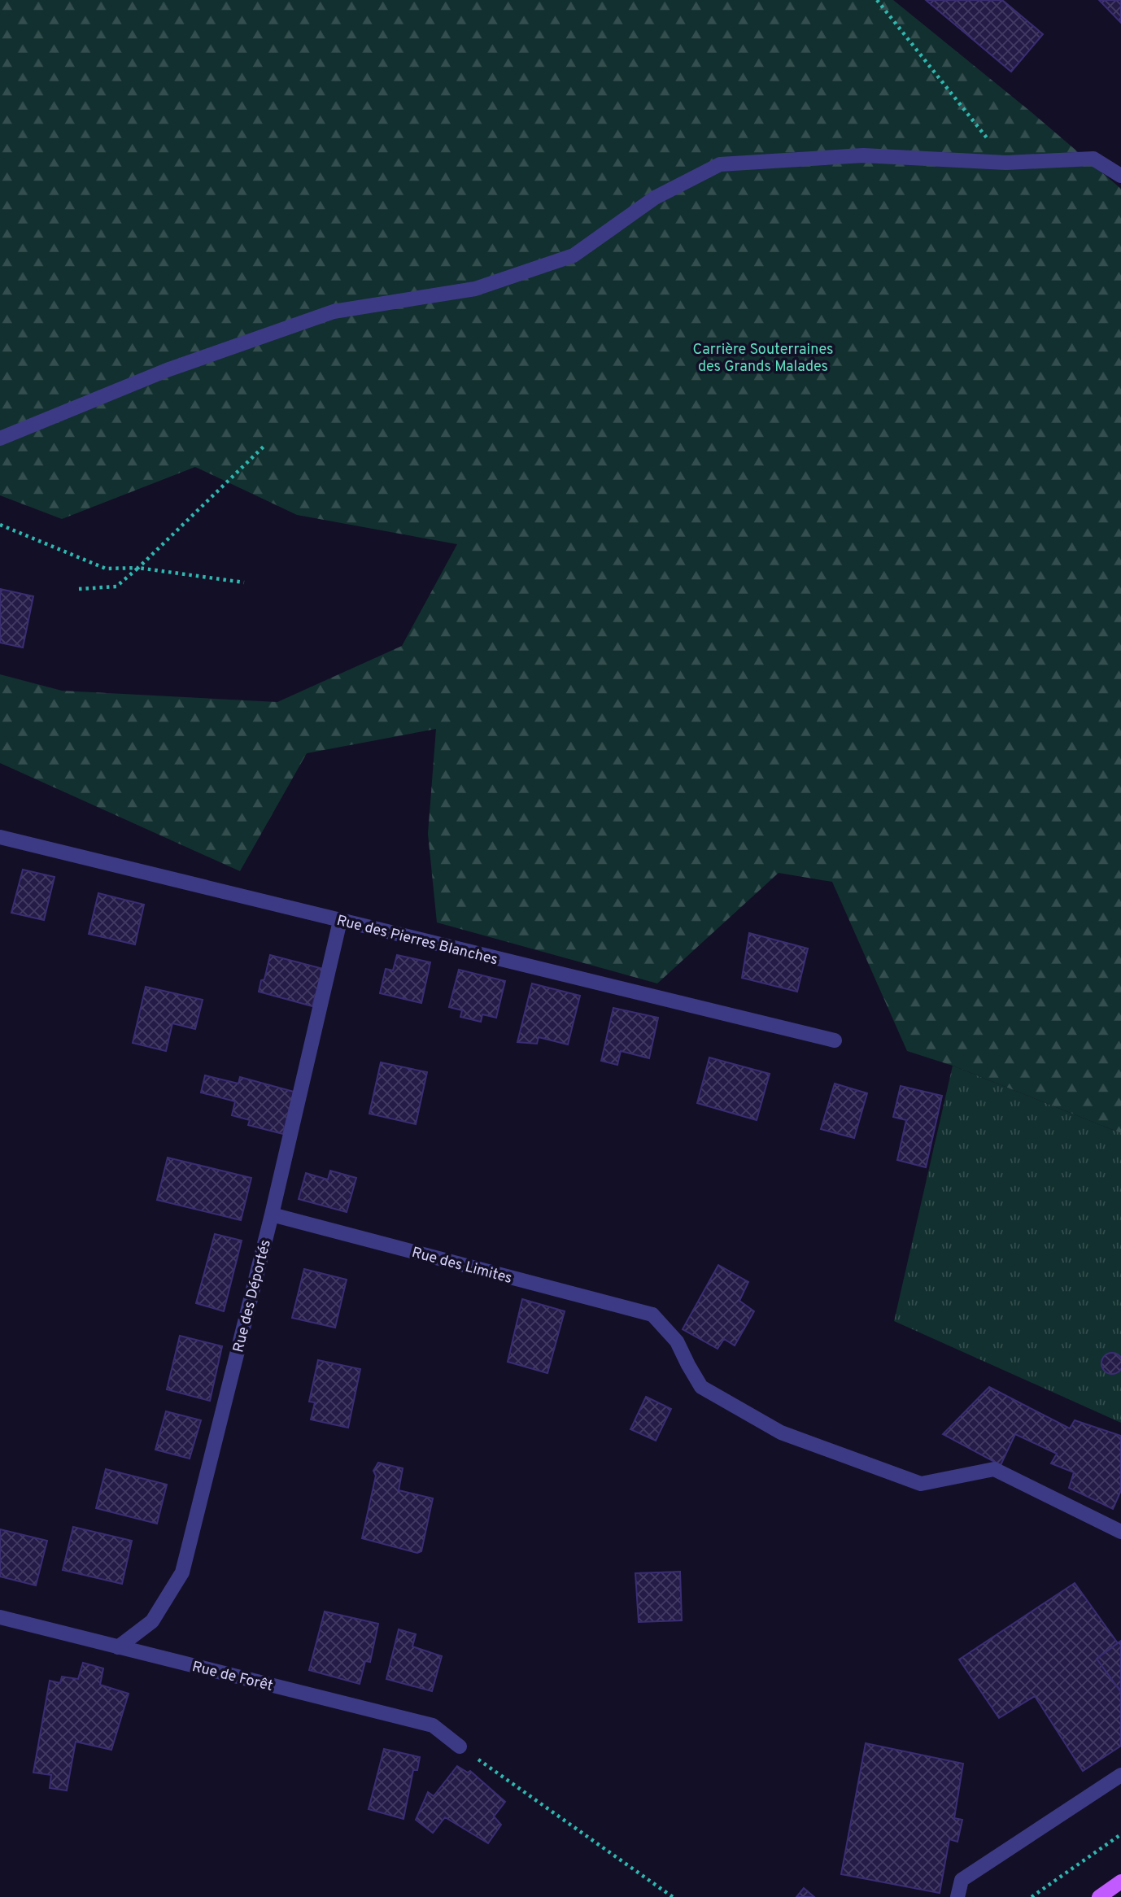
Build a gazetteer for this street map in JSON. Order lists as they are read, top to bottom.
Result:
{
  "streets": {
    "street": [
      "Rue des Pierres Blanches",
      "Rue des Limites",
      "Rue des Déportés",
      "Rue de Forêt"
    ]
  },
  "crossings": [
    ["Rue des Pierres Blanches", "Rue des Déportés"],
    ["Rue des Limites", "Rue des Déportés"],
    ["Rue des Déportés", "Rue de Forêt"]
  ],
  "parks": ["Carrière Souterraines des Grands Malades"]
}
